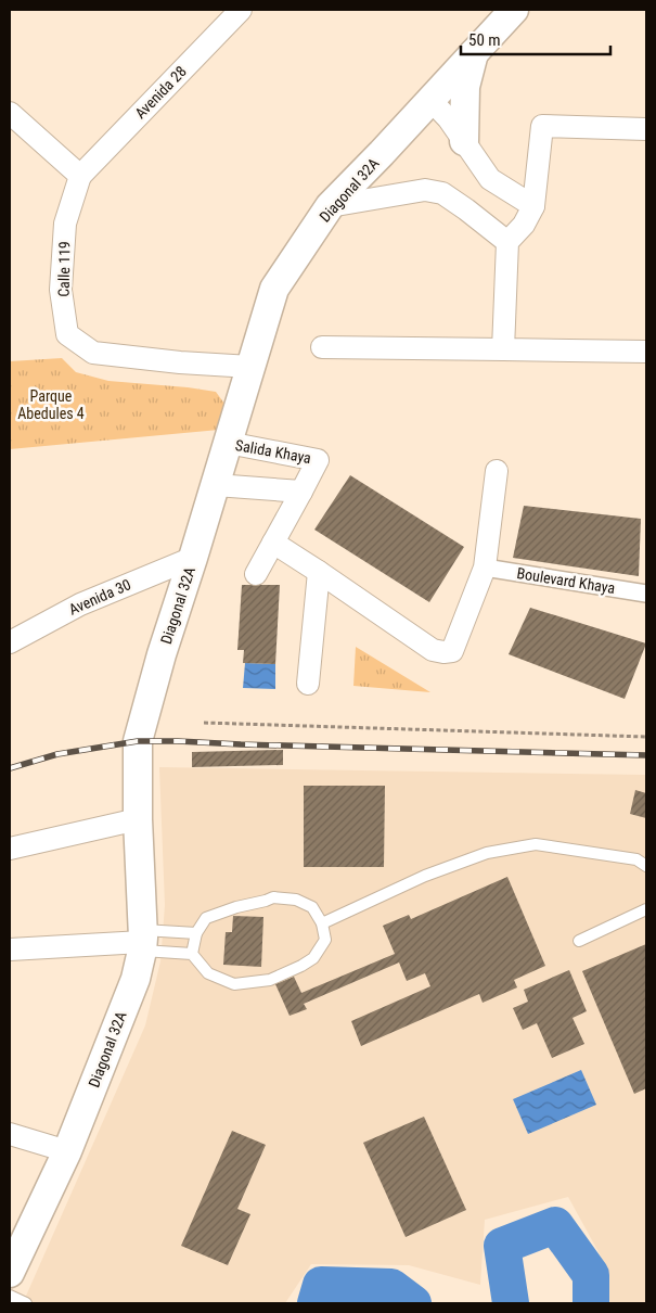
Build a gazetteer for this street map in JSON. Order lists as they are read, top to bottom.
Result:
{
  "streets": {
    "street": [
      "Avenida 28",
      "Diagonal 32A",
      "Calle 119",
      "Salida Khaya",
      "Boulevard Khaya",
      "Avenida 30"
    ]
  },
  "crossings": [
    ["Avenida 28", "Calle 119"],
    ["Diagonal 32A", "Calle 119"],
    ["Diagonal 32A", "Salida Khaya"],
    ["Diagonal 32A", "Avenida 30"]
  ],
  "parks": ["Parque Abedules 4"],
  "scale_bar": "50 m"
}
